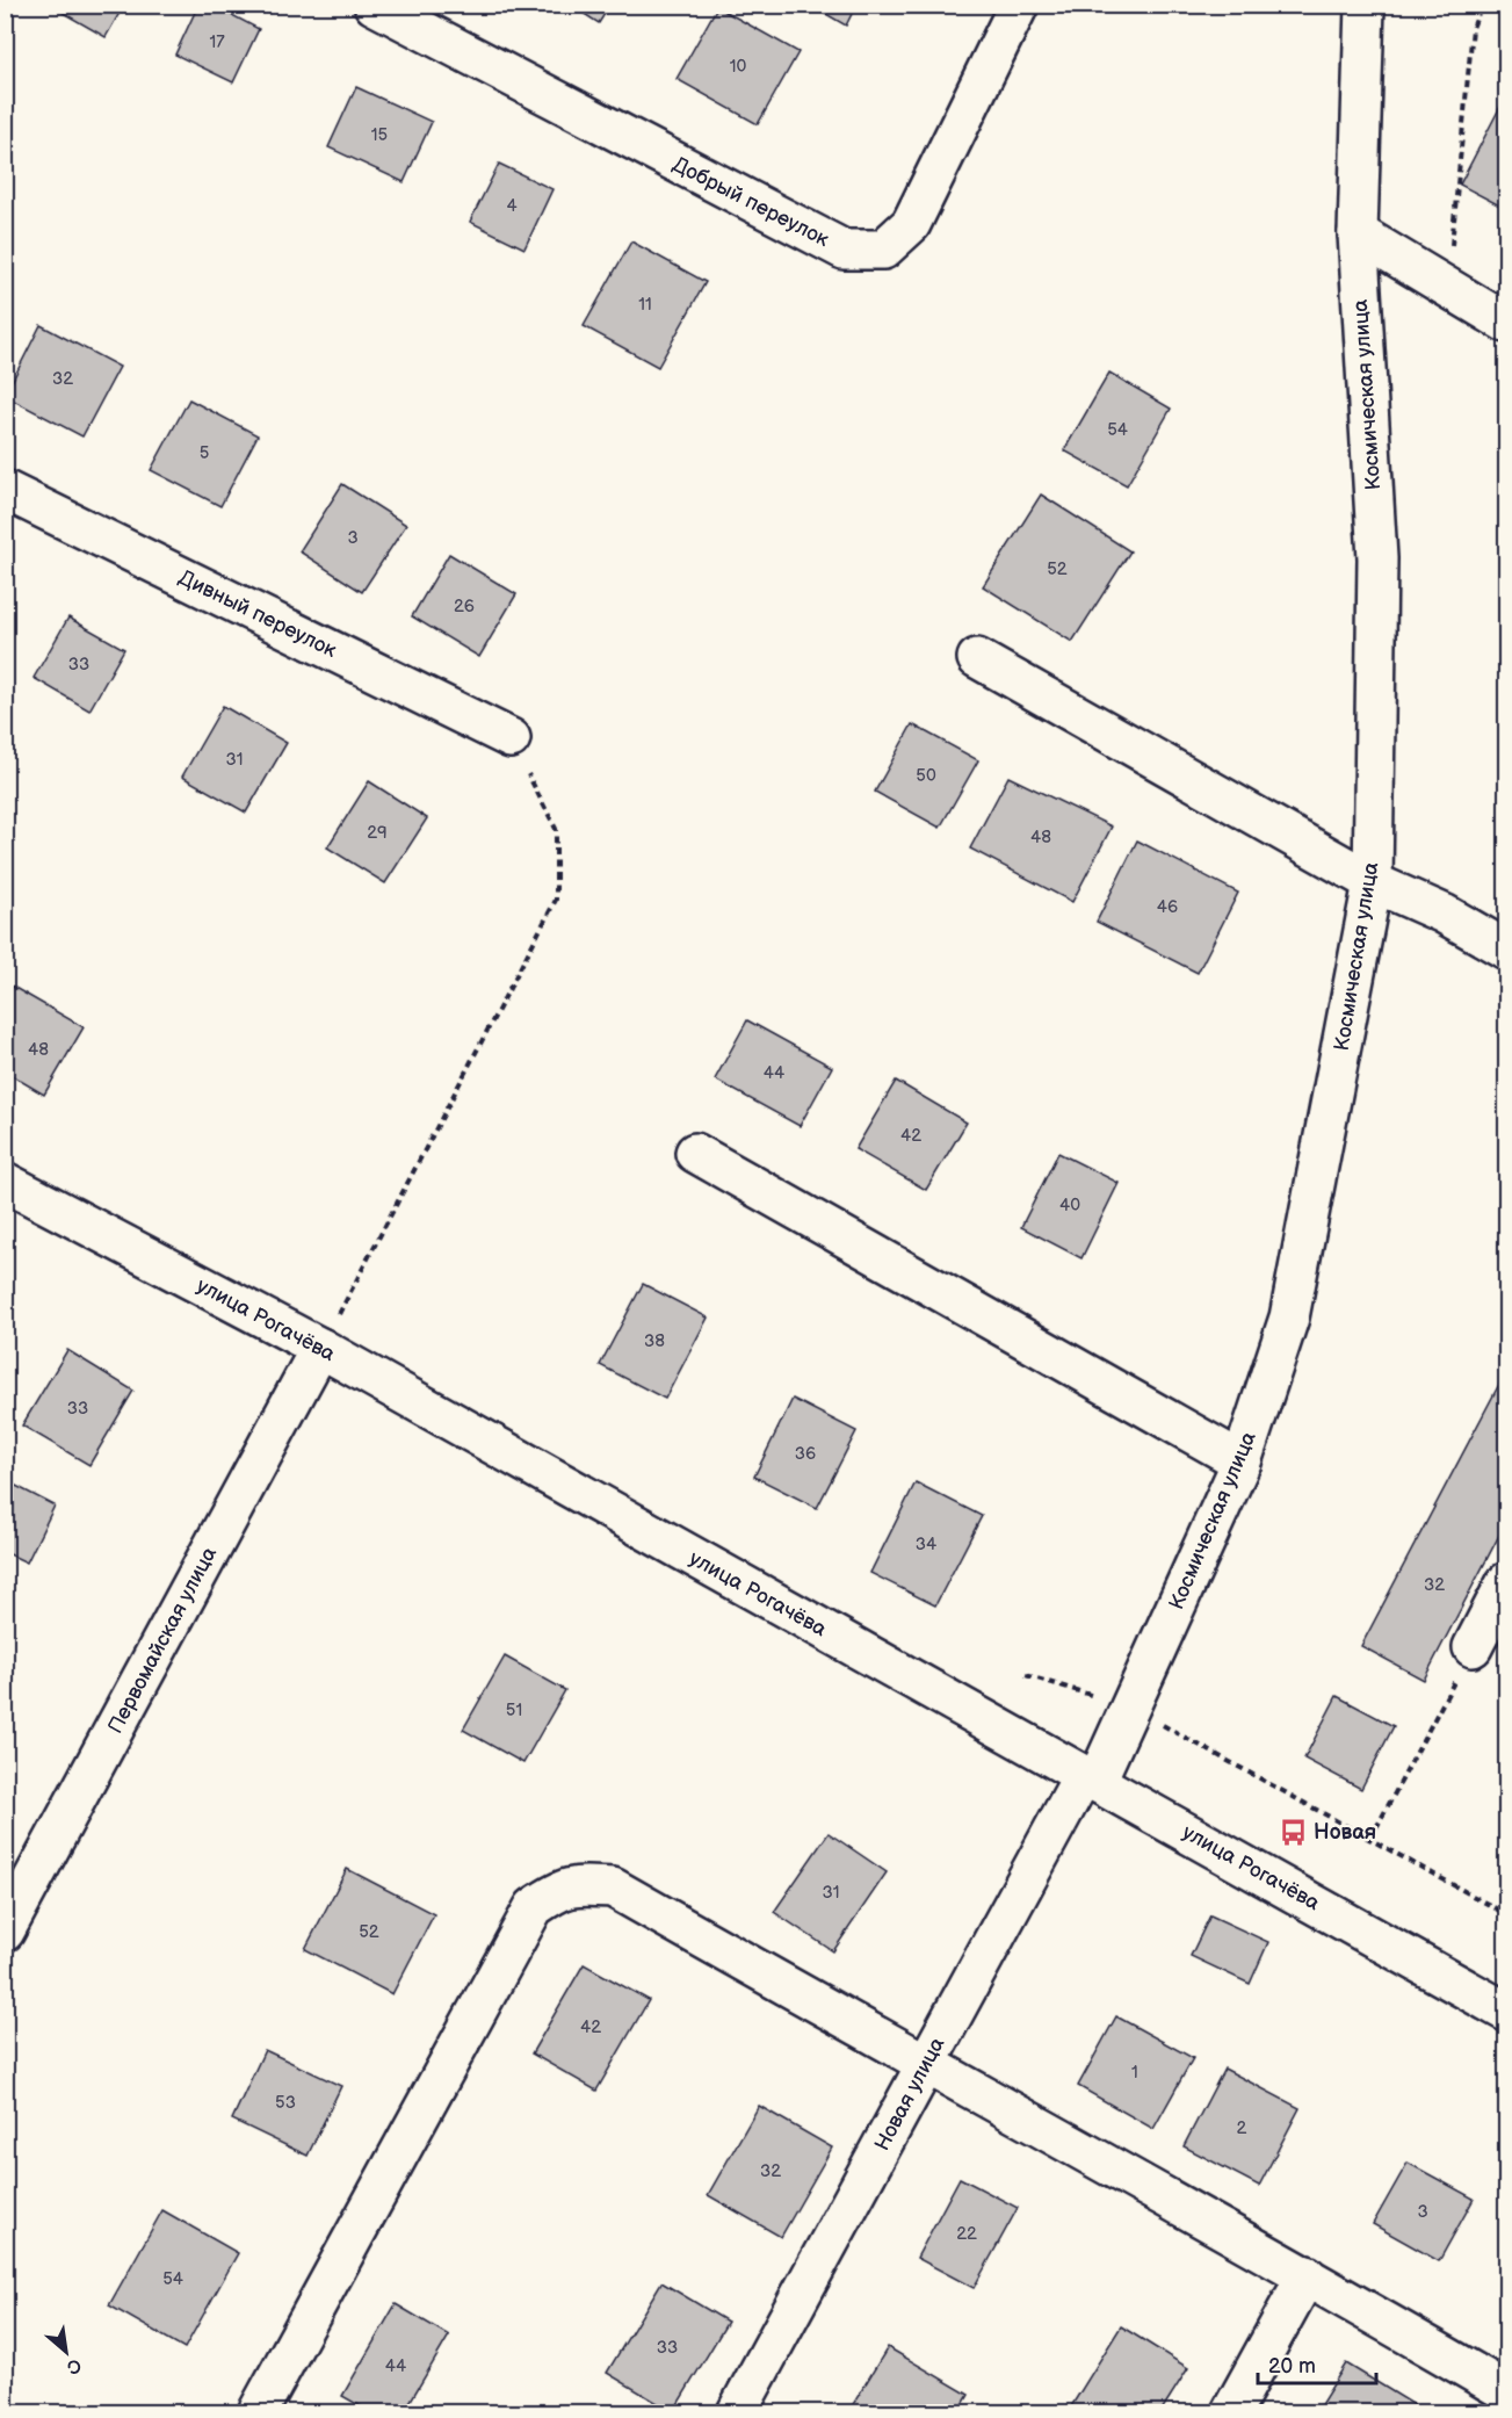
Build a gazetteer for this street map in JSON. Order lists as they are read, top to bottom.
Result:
{
  "streets": {
    "street": [
      "Добрый переулок",
      "Космическая улица",
      "Дивный переулок",
      "улица Рогачёва",
      "Первомайская улица",
      "Новая улица"
    ]
  },
  "crossings": [
    ["Космическая улица", "улица Рогачёва"],
    ["Космическая улица", "Новая улица"],
    ["улица Рогачёва", "Первомайская улица"],
    ["улица Рогачёва", "Новая улица"]
  ],
  "places": {
    "bus stop": ["Новая"]
  },
  "house_numbers": [
    "17",
    "10",
    "15",
    "4",
    "11",
    "32",
    "54",
    "5",
    "3",
    "52",
    "26",
    "33",
    "31",
    "50",
    "29",
    "48",
    "46",
    "48",
    "44",
    "42",
    "40",
    "38",
    "33",
    "36",
    "34",
    "32",
    "51",
    "31",
    "52",
    "42",
    "1",
    "53",
    "2",
    "32",
    "3",
    "22",
    "54",
    "33",
    "44"
  ],
  "scale_bar": "20 m",
  "north": "bottom right"
}
